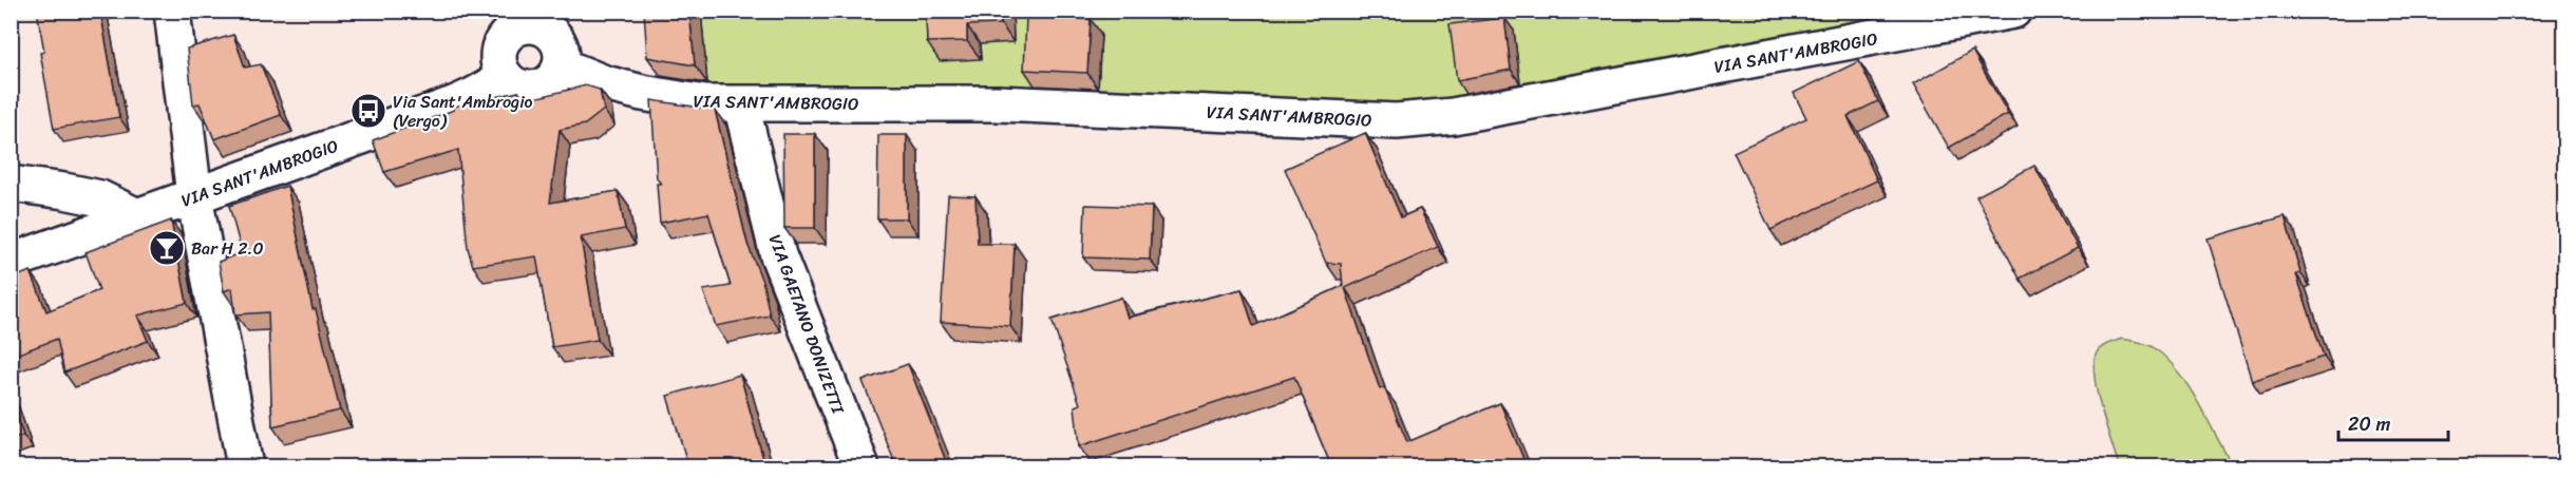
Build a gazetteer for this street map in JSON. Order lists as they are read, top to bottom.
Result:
{
  "streets": {
    "street": ["VIA SANT'AMBROGIO", "VIA GAETANO DONIZETTI"]
  },
  "crossings": [
    ["VIA SANT'AMBROGIO", "VIA GAETANO DONIZETTI"]
  ],
  "places": {
    "bus stop": ["Via Sant'Ambrogio (Vergo)"],
    "bar": ["Bar H 2.0"]
  },
  "scale_bar": "20 m"
}
